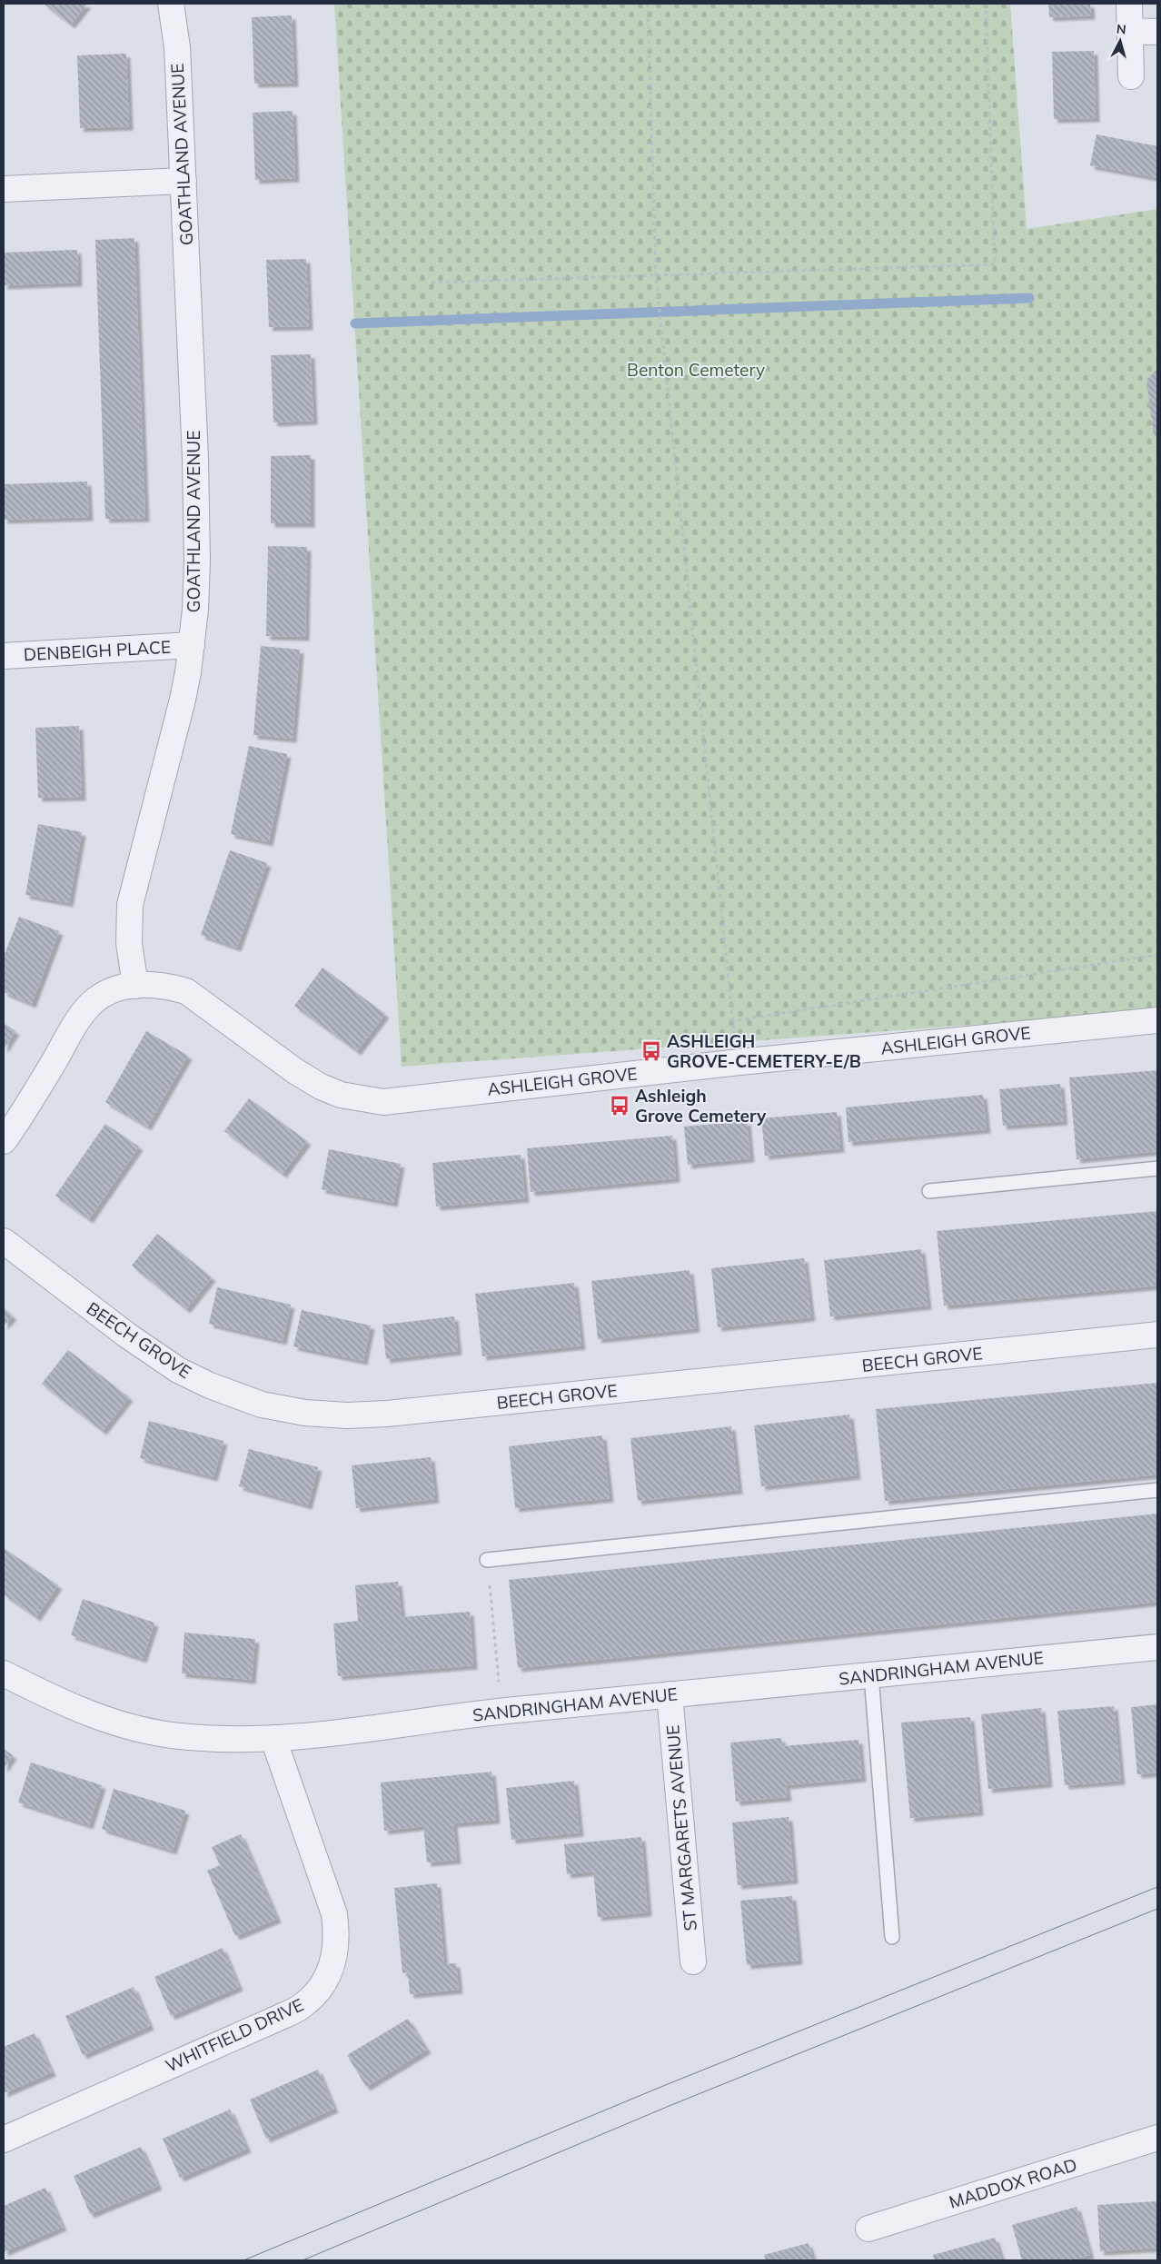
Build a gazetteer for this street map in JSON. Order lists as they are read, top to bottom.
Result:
{
  "streets": {
    "street": [
      "GOATHLAND AVENUE",
      "DENBEIGH PLACE",
      "ASHLEIGH GROVE",
      "BEECH GROVE",
      "SANDRINGHAM AVENUE",
      "ST MARGARETS AVENUE",
      "WHITFIELD DRIVE",
      "MADDOX ROAD"
    ]
  },
  "crossings": [
    ["GOATHLAND AVENUE", "DENBEIGH PLACE"],
    ["GOATHLAND AVENUE", "ASHLEIGH GROVE"],
    ["SANDRINGHAM AVENUE", "ST MARGARETS AVENUE"],
    ["SANDRINGHAM AVENUE", "WHITFIELD DRIVE"]
  ],
  "parks": ["Benton Cemetery"],
  "places": {
    "bus stop": ["ASHLEIGH GROVE-CEMETERY-E/B", "Ashleigh Grove Cemetery"]
  },
  "north": "top"
}
